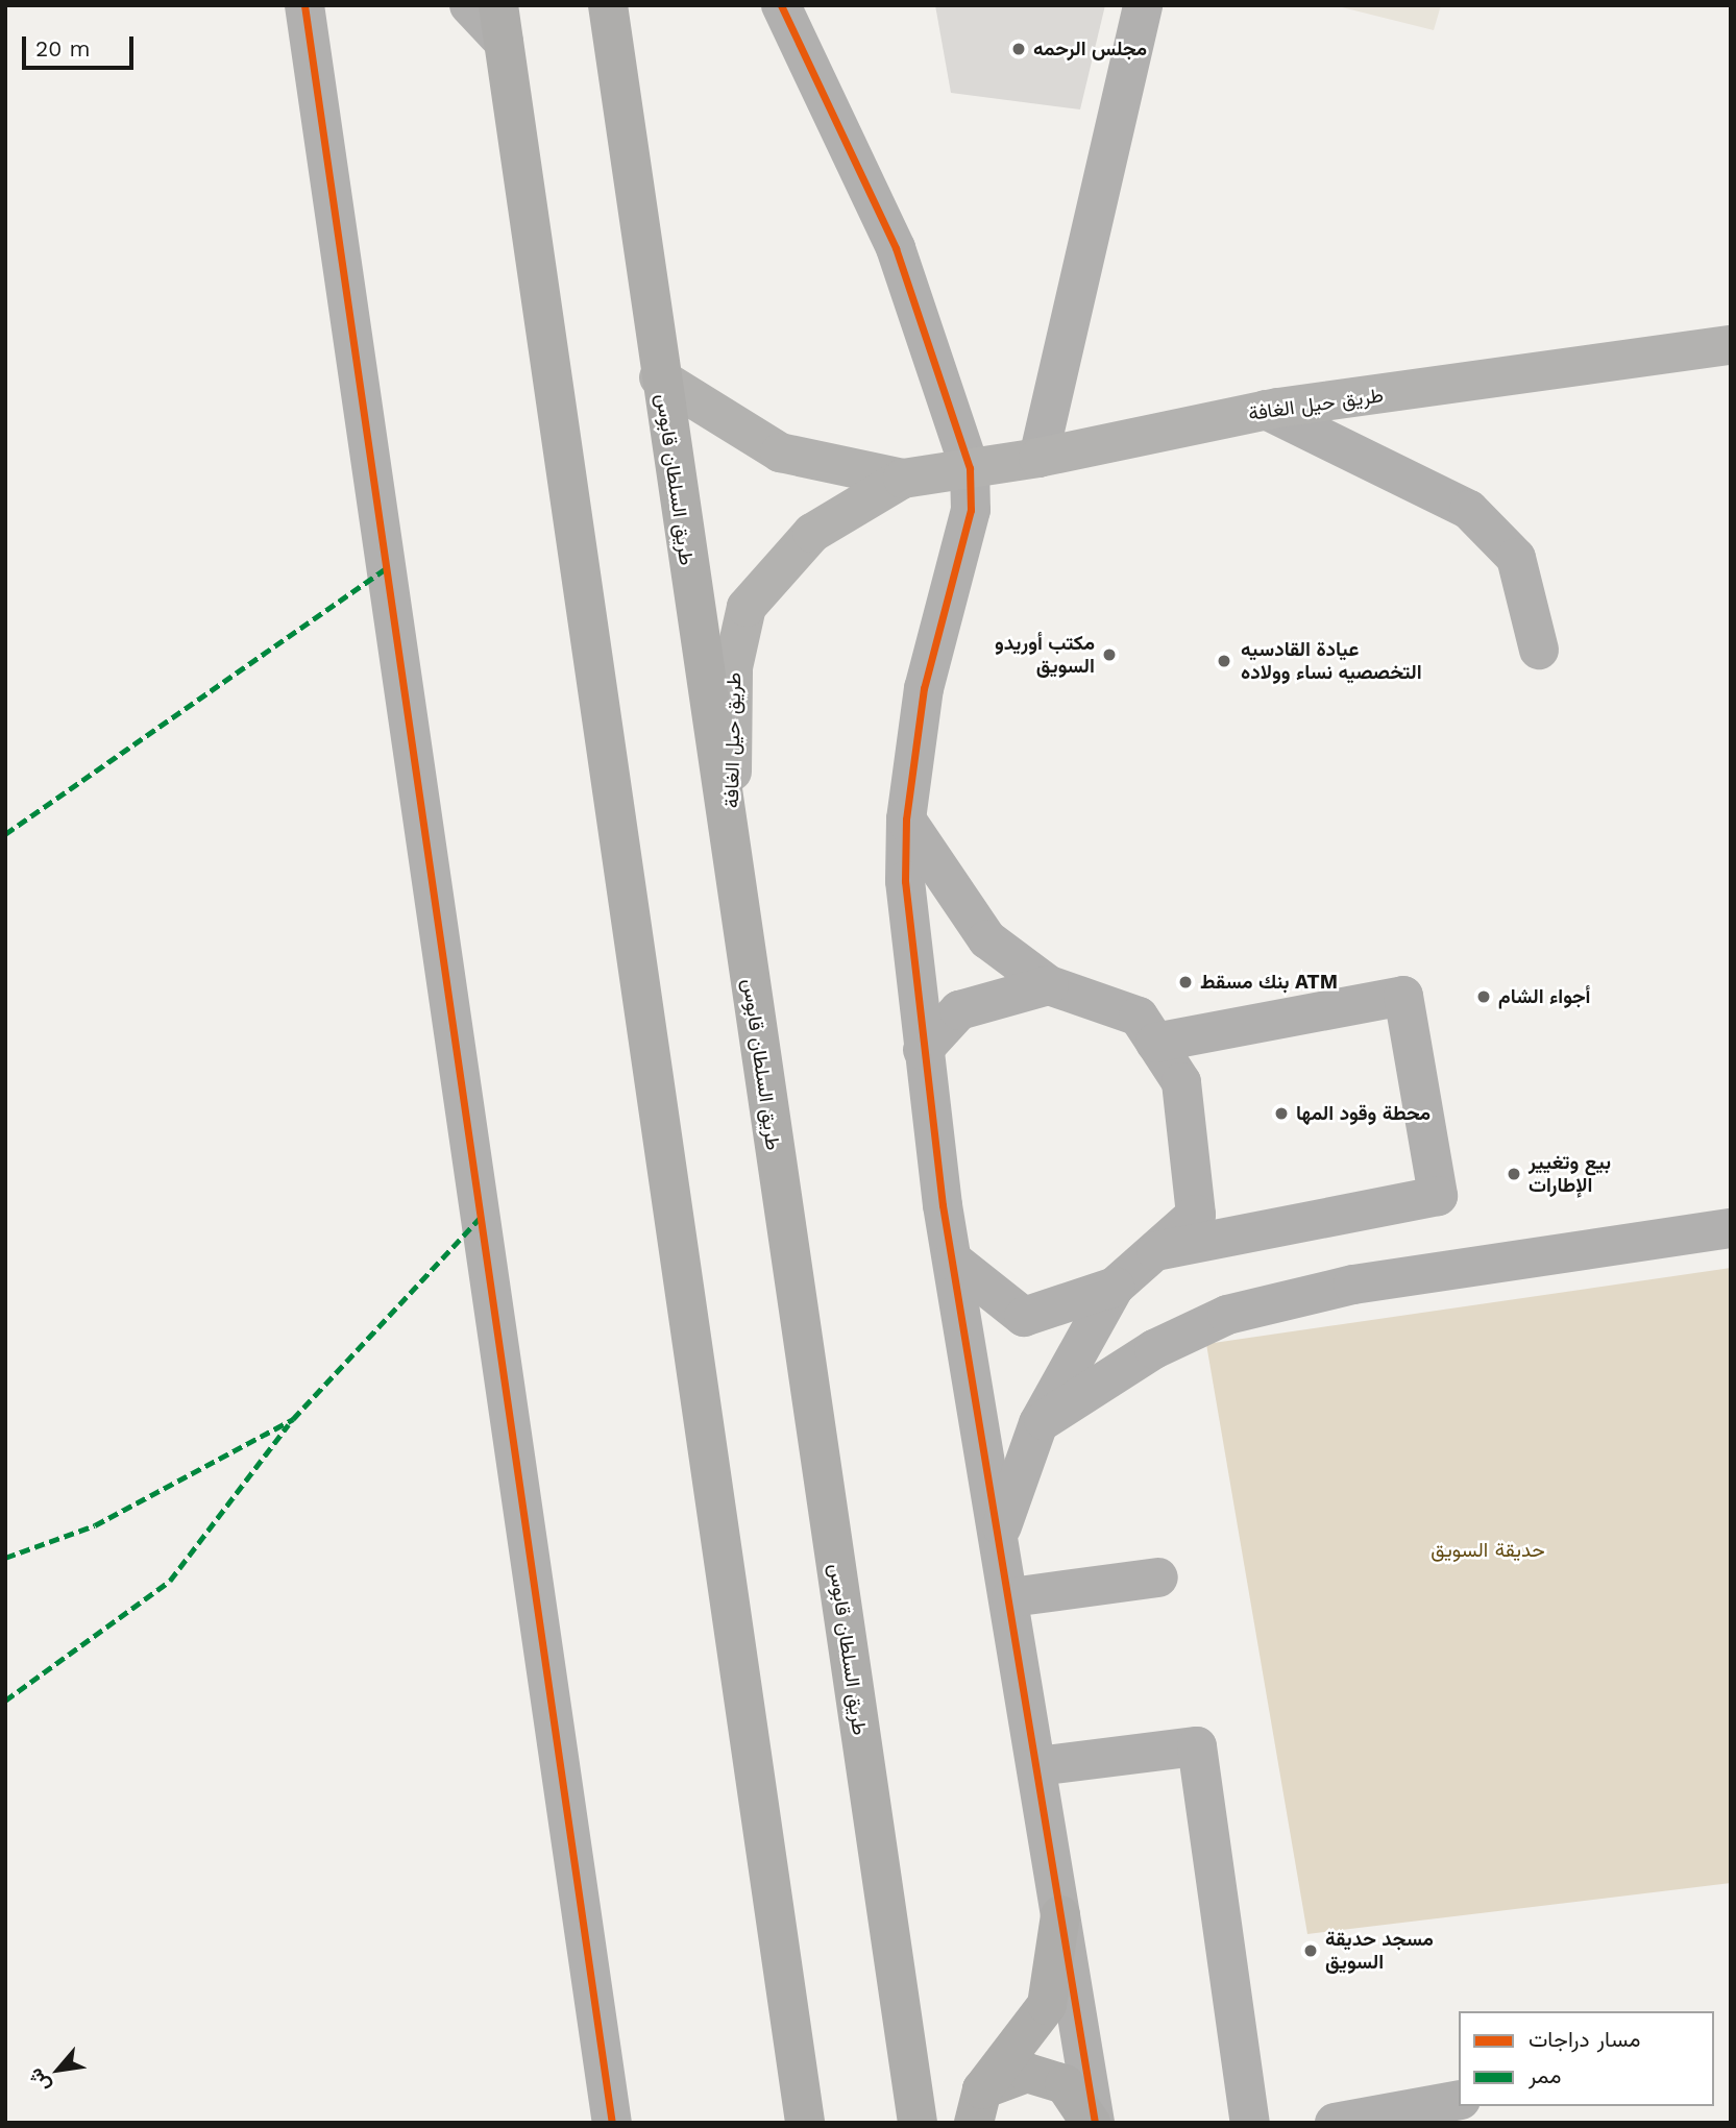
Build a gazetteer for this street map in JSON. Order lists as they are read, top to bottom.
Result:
{
  "streets": {
    "highway": ["طريق السلطان قابوس"],
    "main road": ["طريق حيل الغافة"]
  },
  "crossings": [
    ["طريق حيل الغافة", "طريق السلطان قابوس"]
  ],
  "parks": ["حديقة السويق"],
  "places": [
    "مجلس الرحمه",
    "مكتب أوريدو السويق",
    "عيادة القادسيه التخصصيه نساء وولاده",
    "بنك مسقط ATM",
    "أجواء الشام",
    "محطة وقود المها",
    "بيع وتغيير الإطارات",
    "مسجد حديقة السويق"
  ],
  "legend": ["مسار دراجات", "ممر"],
  "scale_bar": "20 m",
  "north": "bottom left"
}
